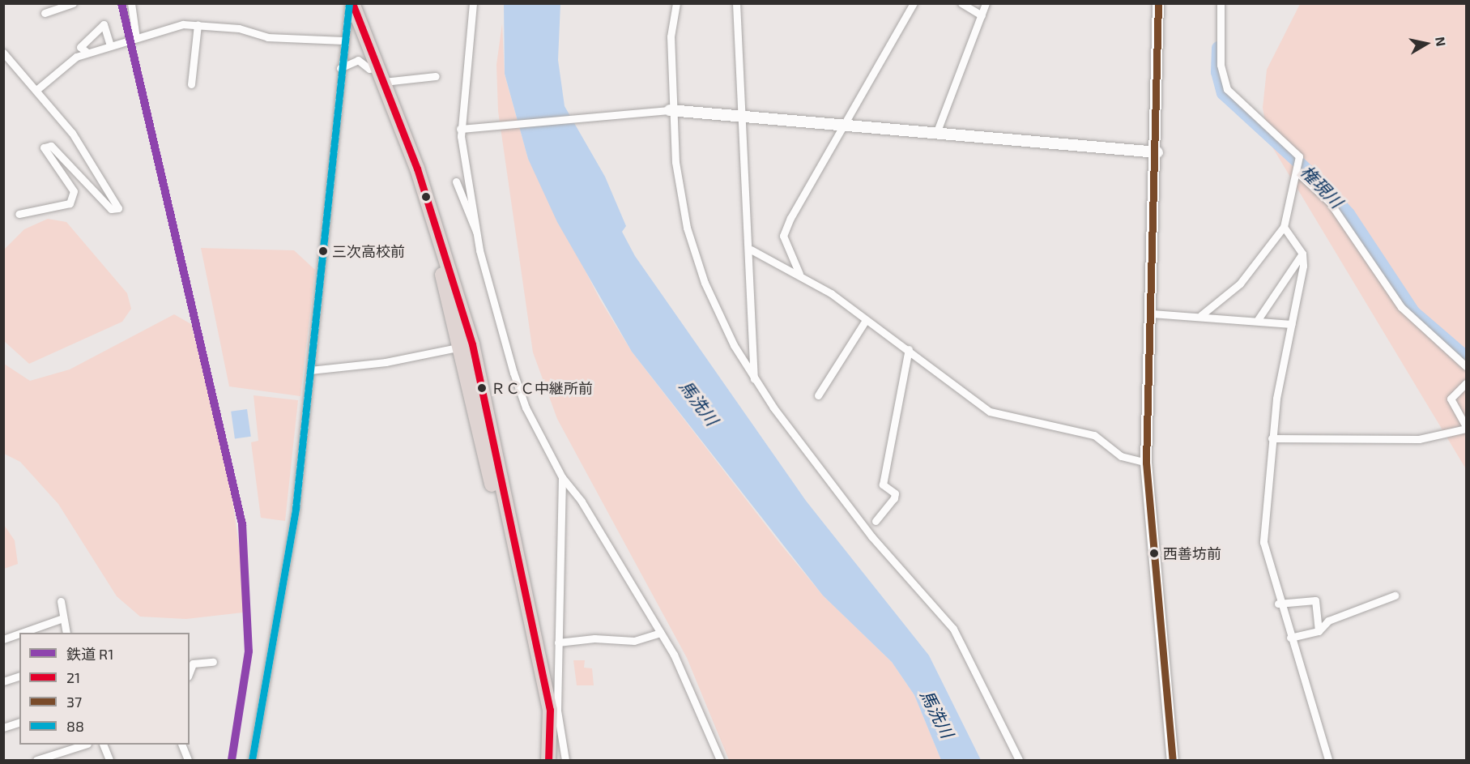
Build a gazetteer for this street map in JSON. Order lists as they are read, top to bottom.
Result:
{
  "water": ["権現川", "馬洗川"],
  "places": ["三次高校前", "ＲＣＣ中継所前", "西善坊前"],
  "lines": [
    "rail line R1",
    "transit line 21",
    "transit line 37",
    "transit line 88"
  ],
  "legend": [
    "鉄道 R1",
    "21",
    "37",
    "88"
  ],
  "north": "right"
}
